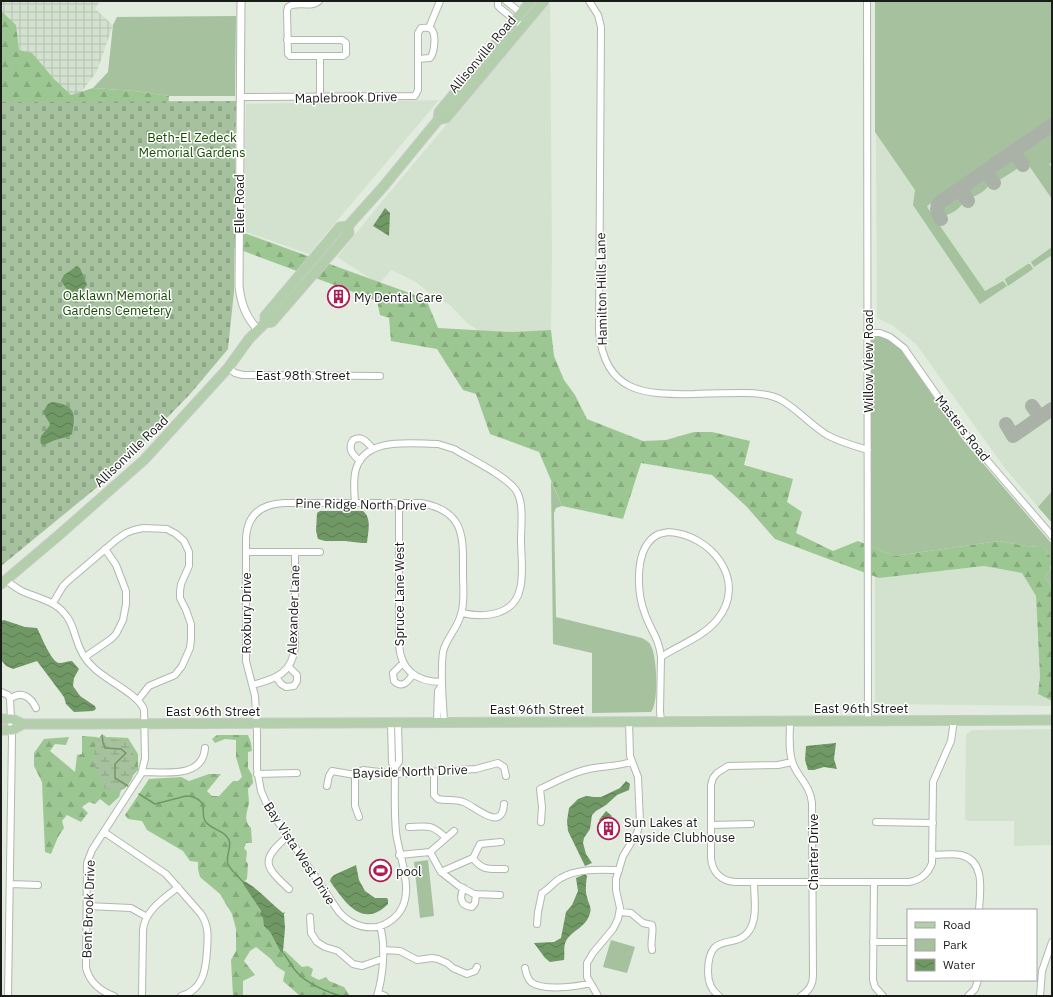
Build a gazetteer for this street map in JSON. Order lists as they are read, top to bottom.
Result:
{
  "streets": {
    "main road": ["Allisonville Road", "East 96th Street"],
    "street": [
      "Maplebrook Drive",
      "Eller Road",
      "Hamilton Hills Lane",
      "Willow View Road",
      "East 98th Street",
      "Masters Road",
      "Pine Ridge North Drive",
      "Spruce Lane West",
      "Alexander Lane",
      "Roxbury Drive",
      "Bayside North Drive",
      "Charter Drive",
      "Bay Vista West Drive",
      "Bent Brook Drive"
    ]
  },
  "crossings": [
    ["Allisonville Road", "Eller Road"],
    ["Allisonville Road", "East 98th Street"],
    ["Maplebrook Drive", "Eller Road"],
    ["Hamilton Hills Lane", "Willow View Road"],
    ["Willow View Road", "Masters Road"],
    ["Willow View Road", "East 96th Street"],
    ["Pine Ridge North Drive", "Spruce Lane West"],
    ["Pine Ridge North Drive", "Roxbury Drive"],
    ["Alexander Lane", "Roxbury Drive"],
    ["Roxbury Drive", "East 96th Street"],
    ["Roxbury Drive", "Bay Vista West Drive"],
    ["East 96th Street", "Charter Drive"],
    ["East 96th Street", "Bay Vista West Drive"],
    ["East 96th Street", "Bent Brook Drive"]
  ],
  "parks": ["Beth-El Zedeck Memorial Gardens", "Oaklawn Memorial Gardens Cemetery"],
  "places": {
    "building": ["My Dental Care", "Sun Lakes at Bayside Clubhouse"],
    "sports": ["pool"]
  },
  "legend": ["Road", "Park", "Water"]
}
